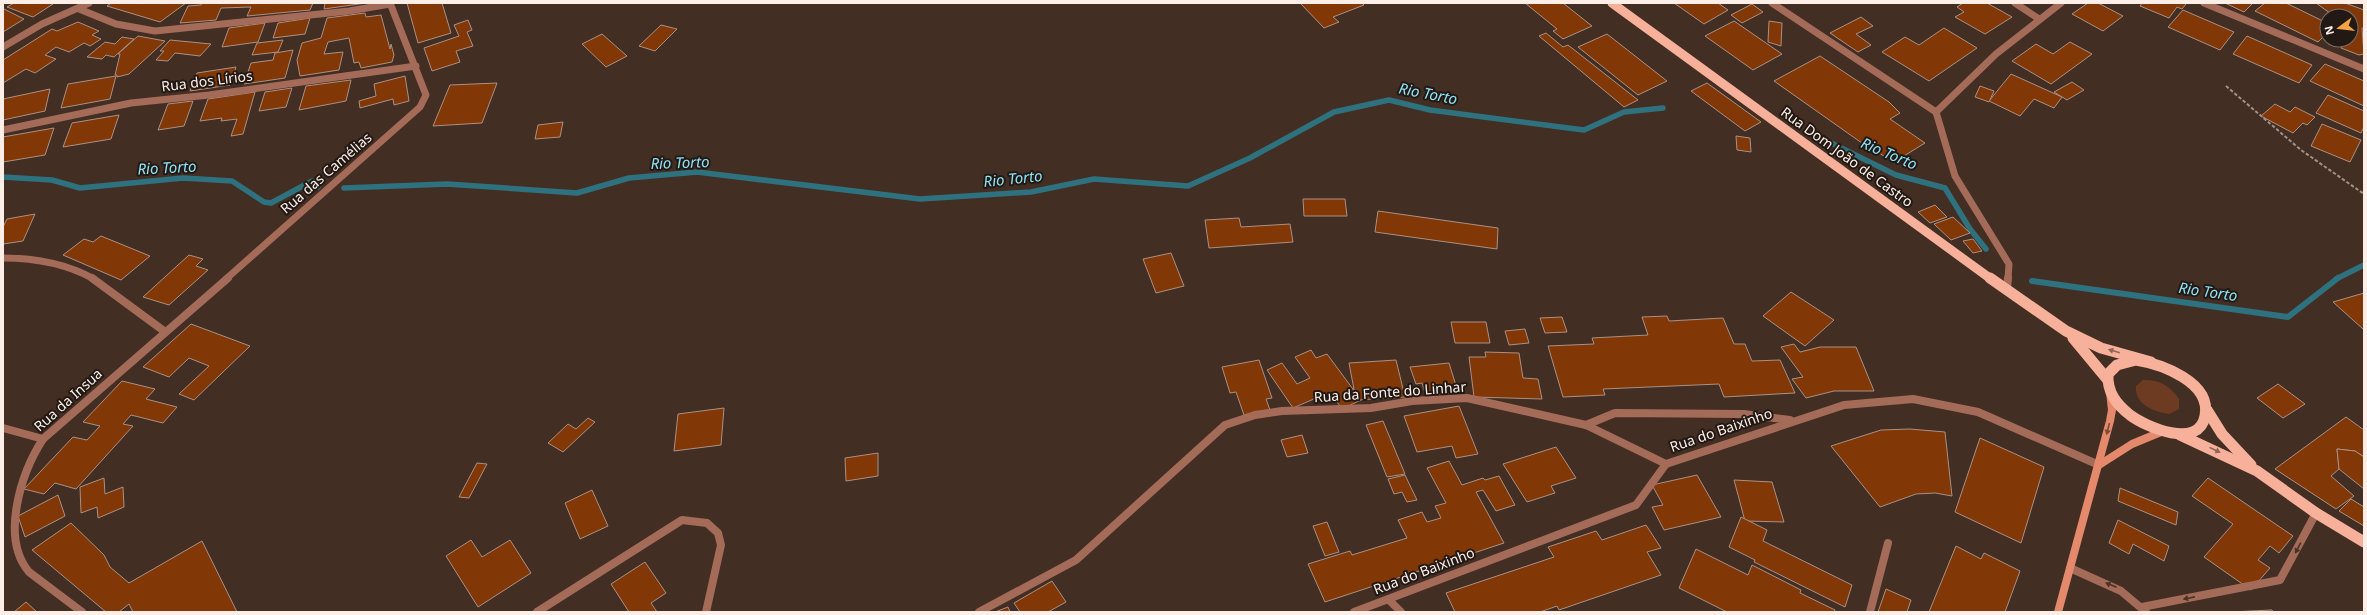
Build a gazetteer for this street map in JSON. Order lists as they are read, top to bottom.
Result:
{
  "streets": {
    "main road": ["Rua Dom João de Castro"],
    "street": [
      "Rua dos Lírios",
      "Rua das Camélias",
      "Rua da Fonte do Linhar",
      "Rua da Insua",
      "Rua do Baixinho"
    ]
  },
  "crossings": [
    ["Rua dos Lírios", "Rua das Camélias"],
    ["Rua das Camélias", "Rua da Insua"],
    ["Rua da Fonte do Linhar", "Rua do Baixinho"]
  ],
  "water": ["Rio Torto"],
  "north": "left"
}
